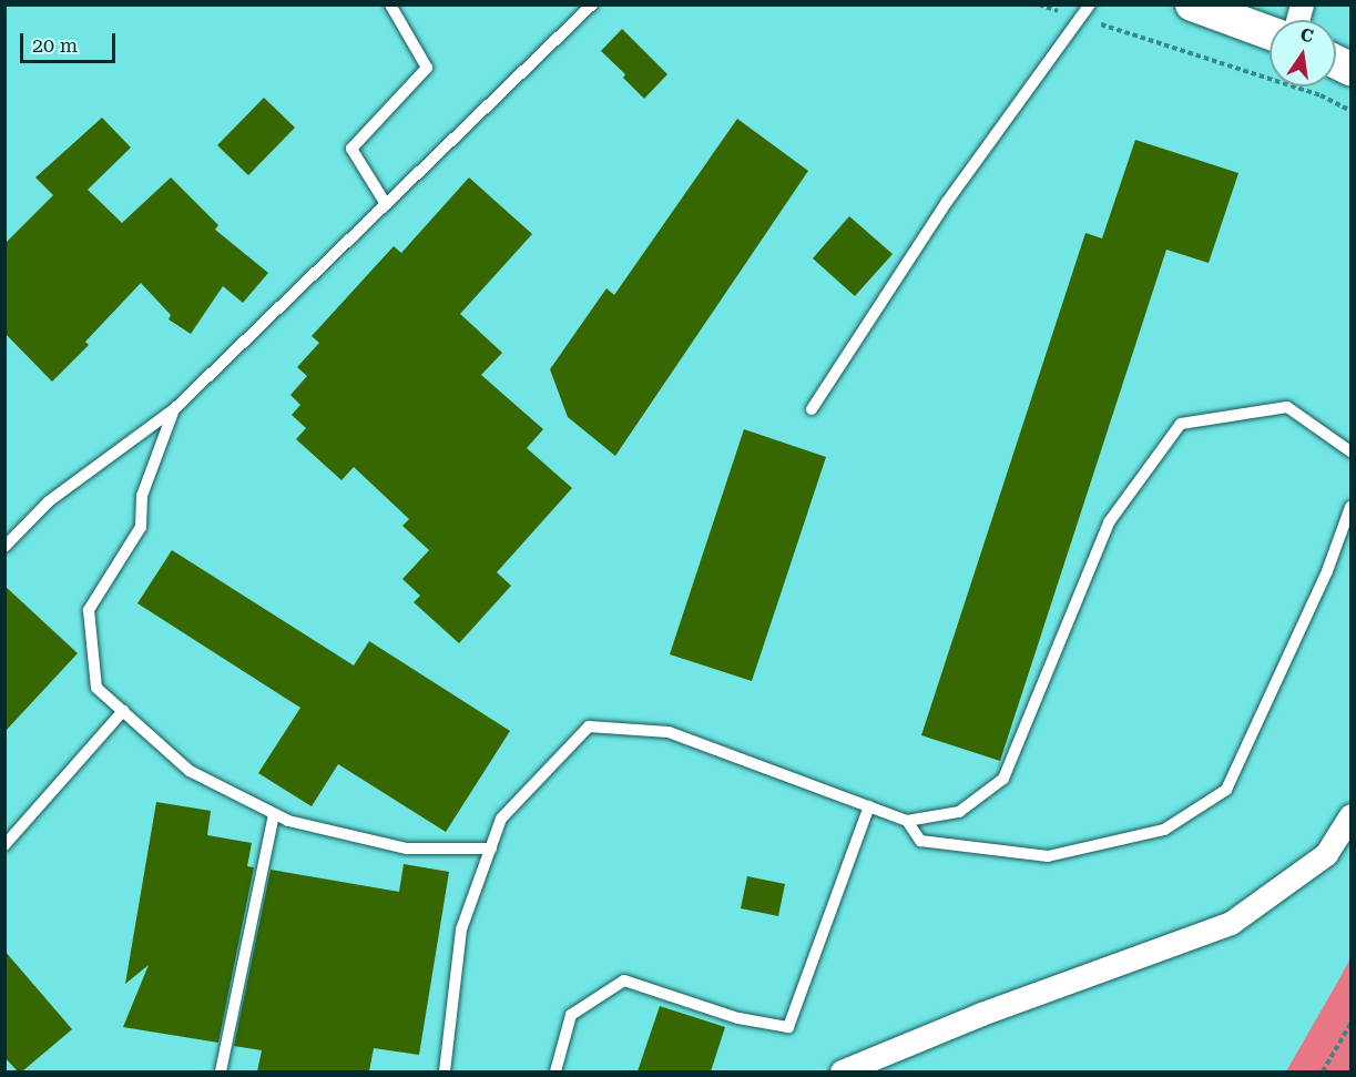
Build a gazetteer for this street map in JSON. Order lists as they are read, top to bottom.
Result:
{
  "scale_bar": "20 m",
  "north": "top"
}
